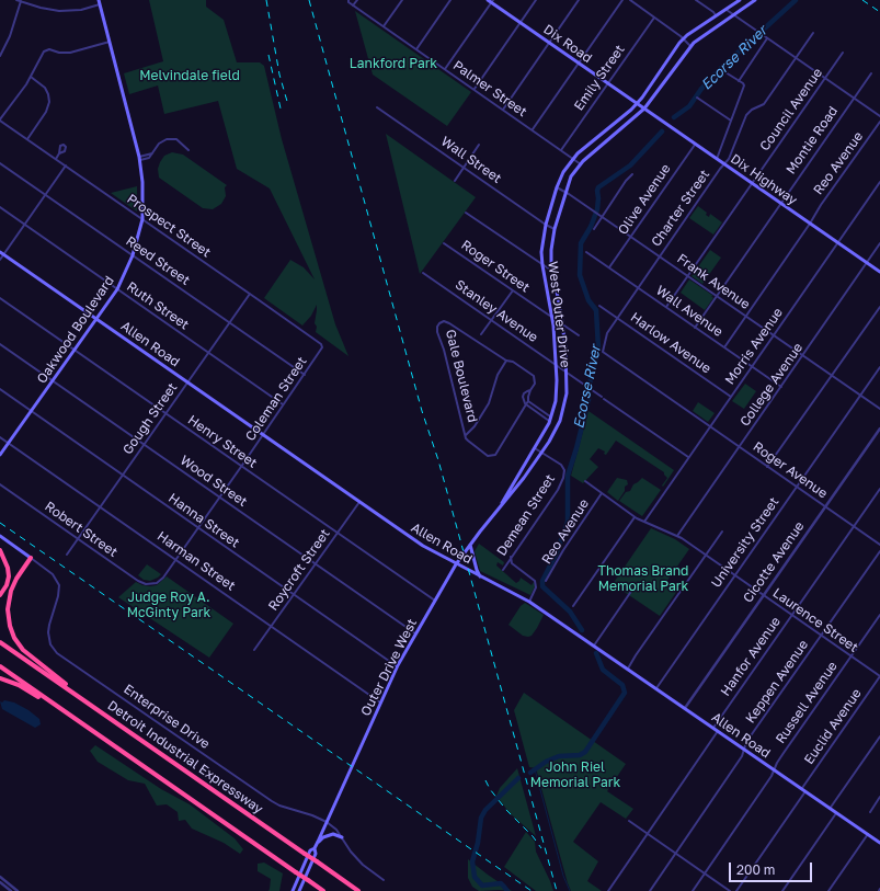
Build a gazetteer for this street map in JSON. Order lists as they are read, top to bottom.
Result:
{
  "streets": {
    "highway": ["Detroit Industrial Expressway"],
    "main road": [
      "Dix Road",
      "Dix Highway",
      "West Outer Drive",
      "Oakwood Boulevard",
      "Allen Road",
      "Outer Drive West",
      "Enterprise Drive"
    ],
    "street": [
      "Emily Street",
      "Palmer Street",
      "Council Avenue",
      "Montie Road",
      "Wall Street",
      "Reo Avenue",
      "Olive Avenue",
      "Charter Street",
      "Prospect Street",
      "Reed Street",
      "Roger Street",
      "Frank Avenue",
      "Ruth Street",
      "Stanley Avenue",
      "Wall Avenue",
      "Harlow Avenue",
      "Morris Avenue",
      "Gale Boulevard",
      "College Avenue",
      "Coleman Street",
      "Gough Street",
      "Henry Street",
      "Roger Avenue",
      "Wood Street",
      "Demean Street",
      "Hanna Street",
      "Robert Street",
      "University Street",
      "Harman Street",
      "Cicotte Avenue",
      "Roycroft Street",
      "Laurence Street",
      "Hanfor Avenue",
      "Keppen Avenue",
      "Russell Avenue",
      "Euclid Avenue"
    ]
  },
  "crossings": [
    ["Dix Road", "Emily Street"],
    ["Dix Road", "Dix Highway"],
    ["Dix Road", "West Outer Drive"],
    ["Emily Street", "Palmer Street"],
    ["Palmer Street", "West Outer Drive"],
    ["Council Avenue", "Dix Highway"],
    ["Council Avenue", "Frank Avenue"],
    ["Council Avenue", "Wall Avenue"],
    ["Montie Road", "Dix Highway"],
    ["Montie Road", "Frank Avenue"],
    ["Montie Road", "Wall Avenue"],
    ["Wall Street", "West Outer Drive"],
    ["Reo Avenue", "Dix Highway"],
    ["Reo Avenue", "Frank Avenue"],
    ["Reo Avenue", "Wall Avenue"],
    ["Reo Avenue", "Laurence Street"],
    ["Dix Highway", "Olive Avenue"],
    ["Dix Highway", "Charter Street"],
    ["Dix Highway", "West Outer Drive"],
    ["Dix Highway", "Morris Avenue"],
    ["Dix Highway", "College Avenue"],
    ["Olive Avenue", "Frank Avenue"],
    ["Olive Avenue", "Wall Avenue"],
    ["Charter Street", "Frank Avenue"],
    ["Charter Street", "Wall Avenue"],
    ["Charter Street", "Harlow Avenue"],
    ["Charter Street", "Roger Avenue"],
    ["Prospect Street", "Oakwood Boulevard"],
    ["Prospect Street", "Coleman Street"],
    ["Prospect Street", "Gough Street"],
    ["Reed Street", "Oakwood Boulevard"],
    ["Reed Street", "Coleman Street"],
    ["Reed Street", "Gough Street"],
    ["Roger Street", "West Outer Drive"],
    ["Frank Avenue", "West Outer Drive"],
    ["Frank Avenue", "Morris Avenue"],
    ["Frank Avenue", "College Avenue"],
    ["Frank Avenue", "University Street"],
    ["Ruth Street", "Oakwood Boulevard"],
    ["Ruth Street", "Coleman Street"],
    ["Ruth Street", "Gough Street"],
    ["Stanley Avenue", "West Outer Drive"],
    ["Stanley Avenue", "Morris Avenue"],
    ["Wall Avenue", "Morris Avenue"],
    ["Wall Avenue", "College Avenue"],
    ["West Outer Drive", "Demean Street"],
    ["West Outer Drive", "Outer Drive West"],
    ["Oakwood Boulevard", "Allen Road"],
    ["Oakwood Boulevard", "Henry Street"],
    ["Oakwood Boulevard", "Wood Street"],
    ["Oakwood Boulevard", "Hanna Street"],
    ["Oakwood Boulevard", "Harman Street"],
    ["Harlow Avenue", "Morris Avenue"],
    ["Allen Road", "Coleman Street"],
    ["Allen Road", "Gough Street"],
    ["Allen Road", "University Street"],
    ["Allen Road", "Cicotte Avenue"],
    ["Allen Road", "Roycroft Street"],
    ["Allen Road", "Hanfor Avenue"],
    ["Allen Road", "Outer Drive West"],
    ["Allen Road", "Keppen Avenue"],
    ["Allen Road", "Russell Avenue"],
    ["Allen Road", "Euclid Avenue"],
    ["Morris Avenue", "Roger Avenue"],
    ["Morris Avenue", "Laurence Street"],
    ["College Avenue", "Roger Avenue"],
    ["College Avenue", "Laurence Street"],
    ["Coleman Street", "Henry Street"],
    ["Coleman Street", "Wood Street"],
    ["Coleman Street", "Hanna Street"],
    ["Coleman Street", "Robert Street"],
    ["Coleman Street", "Harman Street"],
    ["Gough Street", "Henry Street"],
    ["Gough Street", "Wood Street"],
    ["Gough Street", "Hanna Street"],
    ["Gough Street", "Robert Street"],
    ["Gough Street", "Harman Street"],
    ["Henry Street", "Roycroft Street"],
    ["Henry Street", "Outer Drive West"],
    ["Roger Avenue", "University Street"],
    ["Roger Avenue", "Cicotte Avenue"],
    ["Roger Avenue", "Hanfor Avenue"],
    ["Wood Street", "Roycroft Street"],
    ["Wood Street", "Outer Drive West"],
    ["Hanna Street", "Roycroft Street"],
    ["Hanna Street", "Outer Drive West"],
    ["University Street", "Laurence Street"],
    ["Harman Street", "Roycroft Street"],
    ["Harman Street", "Outer Drive West"],
    ["Cicotte Avenue", "Laurence Street"],
    ["Laurence Street", "Hanfor Avenue"],
    ["Laurence Street", "Keppen Avenue"],
    ["Laurence Street", "Russell Avenue"],
    ["Laurence Street", "Euclid Avenue"],
    ["Outer Drive West", "Enterprise Drive"]
  ],
  "water": ["Ecorse River"],
  "parks": [
    "Lankford Park",
    "Melvindale field",
    "Thomas Brand Memorial Park",
    "Judge Roy A. McGinty Park",
    "John Riel Memorial Park"
  ],
  "scale_bar": "200 m"
}
